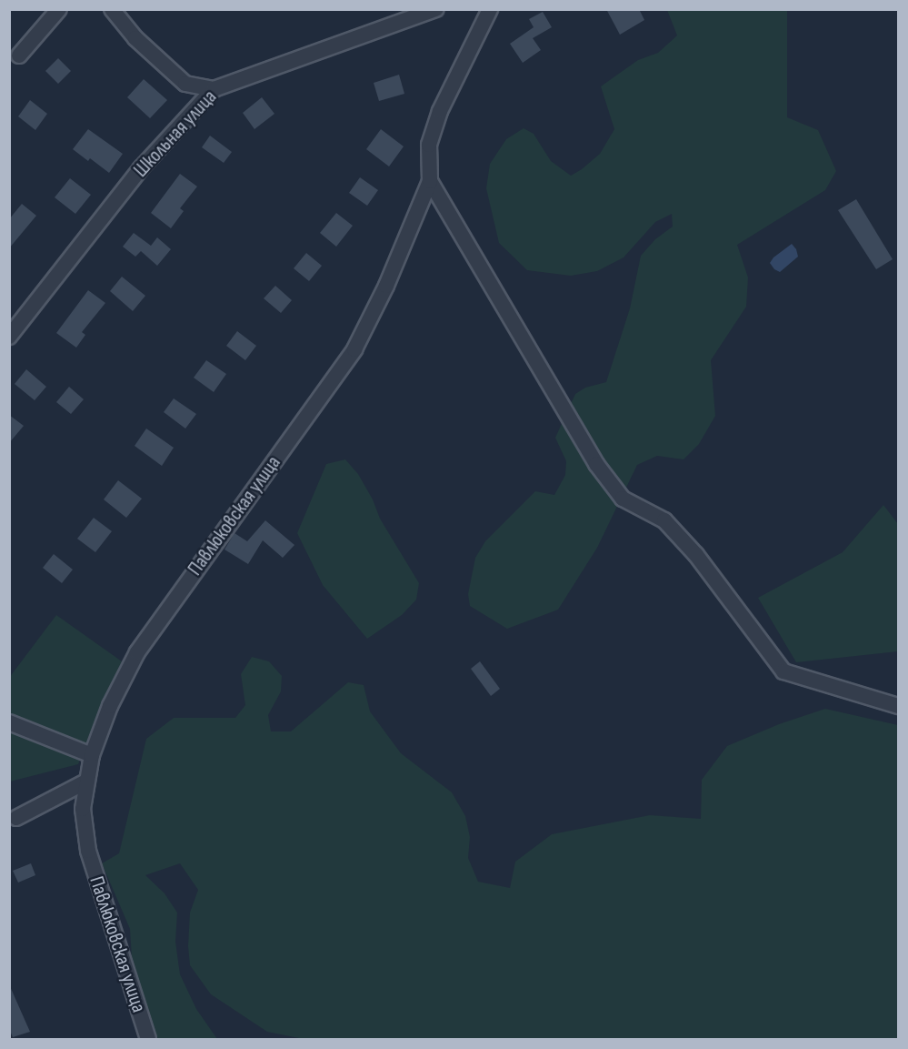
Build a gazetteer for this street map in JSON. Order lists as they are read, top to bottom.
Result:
{
  "streets": {
    "street": ["Школьная улица", "Павлюковская улица"]
  }
}
